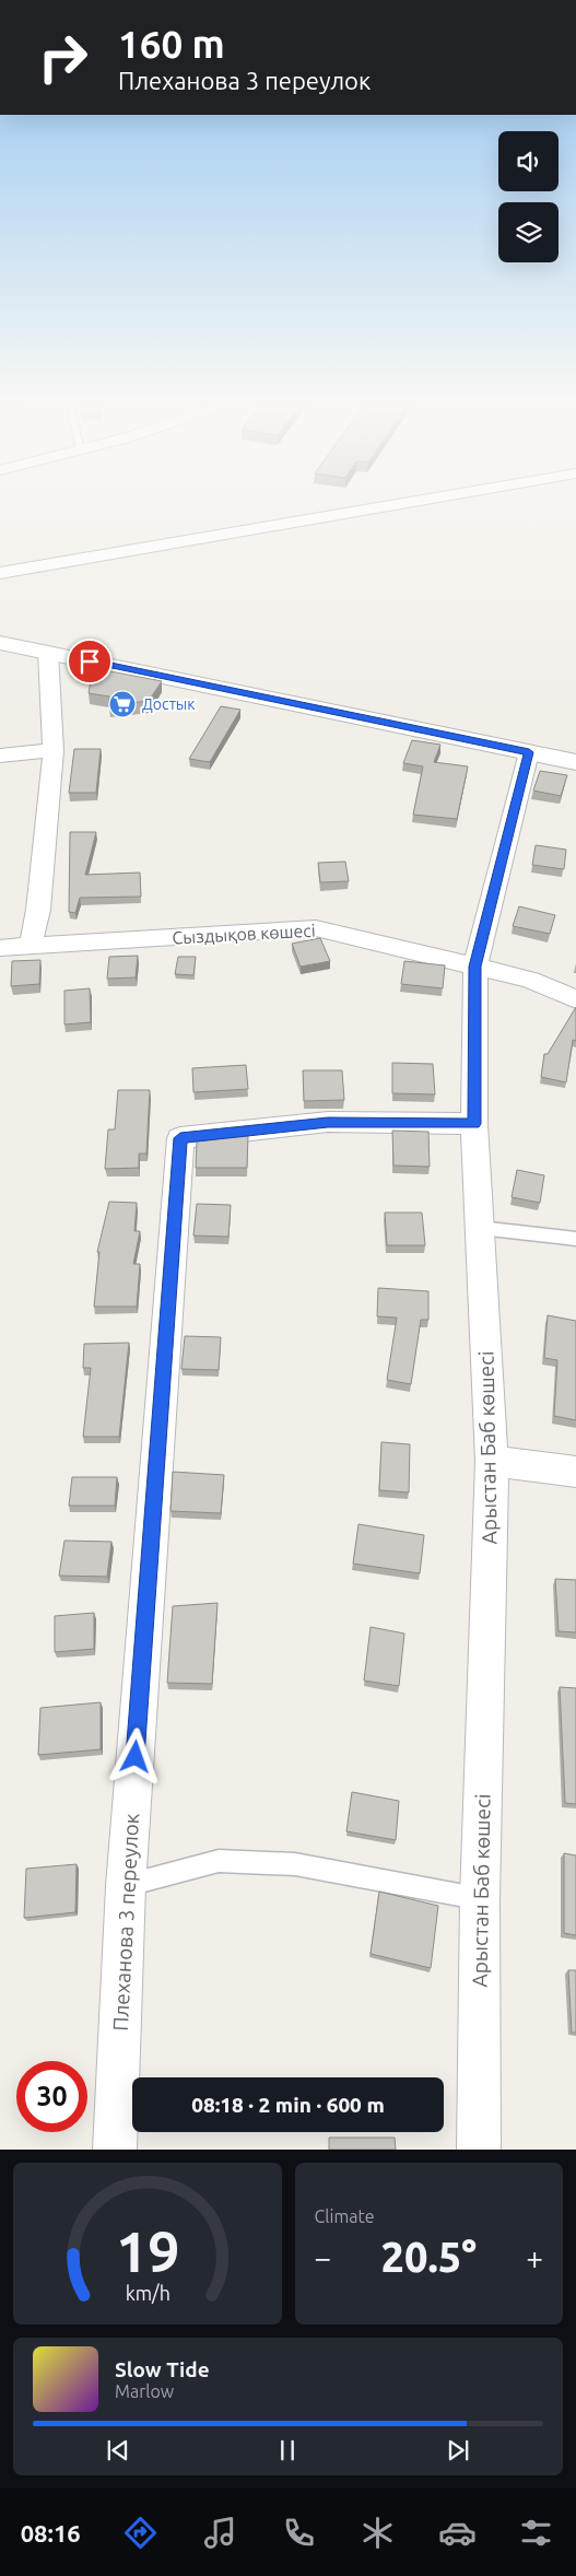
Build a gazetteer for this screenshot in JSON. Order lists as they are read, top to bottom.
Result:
{
  "streets": {
    "street": ["Сыздықов көшесі", "Арыстан Баб көшесі", "Плеханова 3 переулок"]
  },
  "crossings": [
    ["Сыздықов көшесі", "Арыстан Баб көшесі"],
    ["Арыстан Баб көшесі", "Плеханова 3 переулок"]
  ],
  "places": {
    "supermarket": ["Достык"]
  },
  "page": {
    "turn": ["160 m", "Плеханова 3 переулок"],
    "limit": "30",
    "trip": "08:18 · 2 min · 600 m",
    "tile": "Climate",
    "heat": ["−", "20.5°", "+"],
    "song": ["Slow Tide", "Marlow"],
    "tabs": "08:16",
    "gauge": ["19", "km/h"]
  }
}
